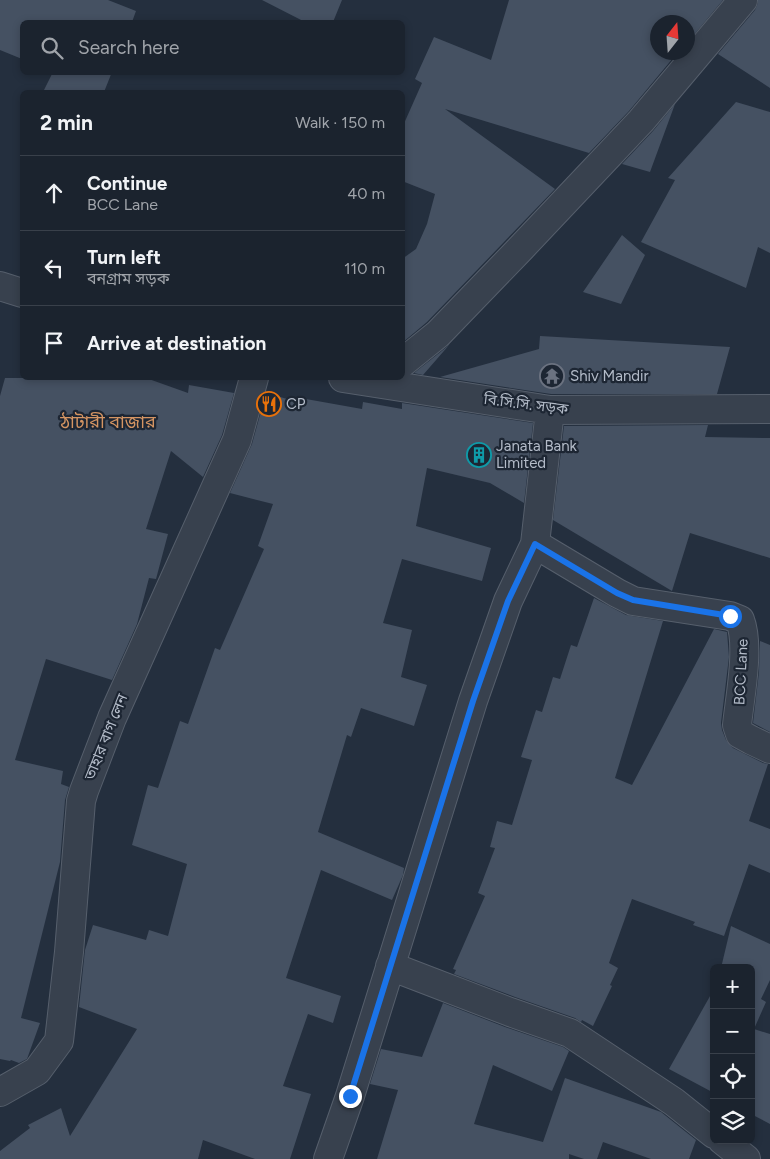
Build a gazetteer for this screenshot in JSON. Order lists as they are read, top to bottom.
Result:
{
  "streets": {
    "street": ["বি.সি.সি. সড়ক", "BCC Lane", "তাহার বাগ লেন"]
  },
  "districts": ["ঠাটারী বাজার"],
  "places": {
    "temple": ["Shiv Mandir"],
    "restaurant": ["CP"],
    "building": ["Janata Bank Limited"]
  },
  "north": "top",
  "page": {
    "search": "Search here",
    "heading": ["2 min", "Walk · 150 m"],
    "list": [
      ["Continue", "BCC Lane", "40 m"],
      ["Turn left", "বনগ্রাম সড়ক", "110 m"],
      "Arrive at destination"
    ],
    "map_buttons": ["+", "−"]
  }
}
